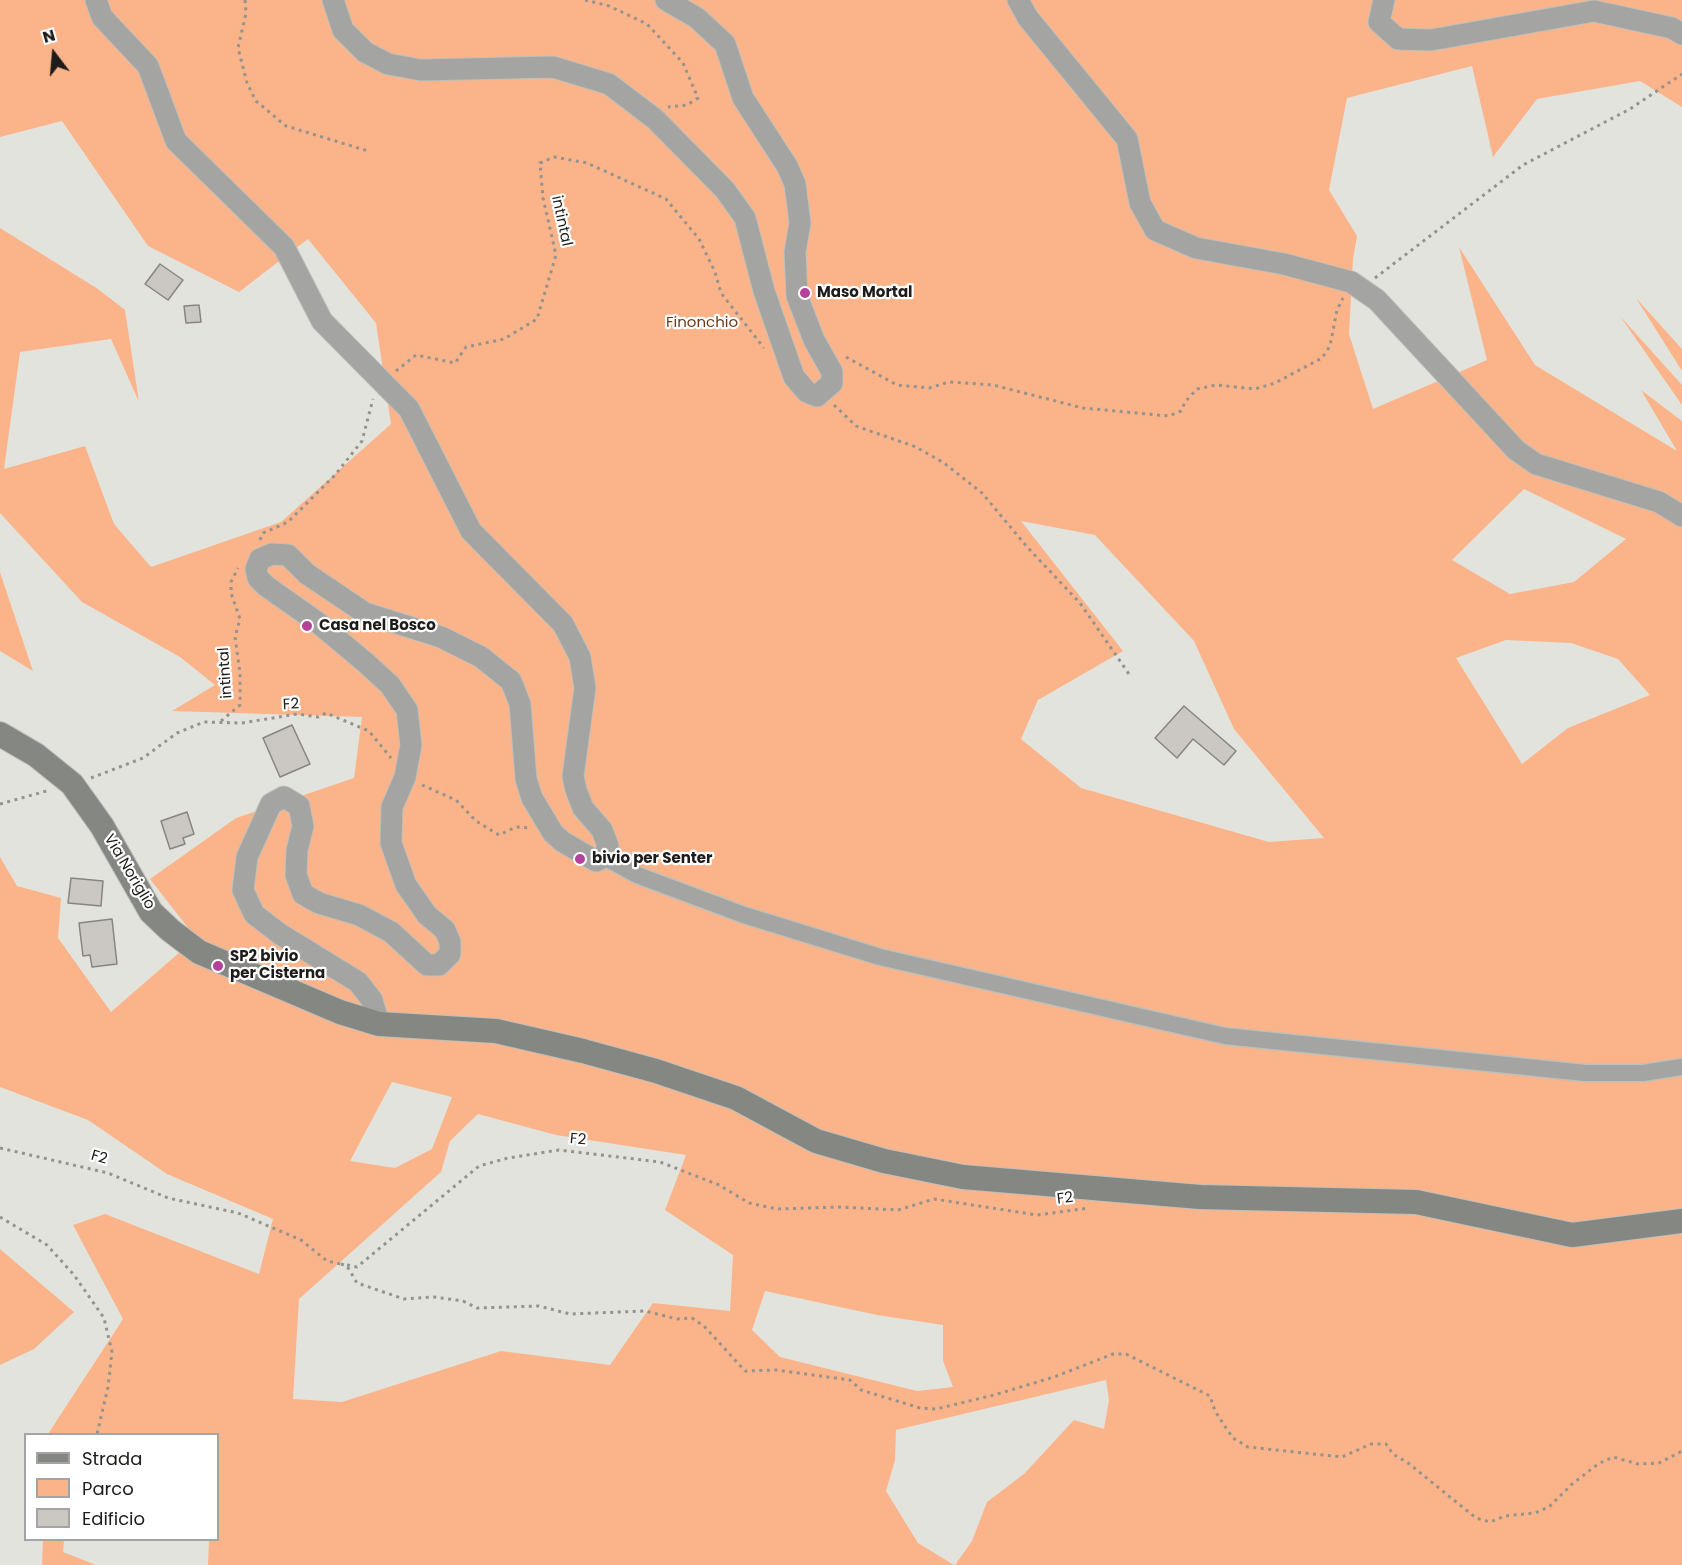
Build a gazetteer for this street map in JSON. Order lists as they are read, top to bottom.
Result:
{
  "streets": {
    "main road": ["Via Noriglio"],
    "path": ["intintal", "F2"]
  },
  "crossings": [
    ["intintal", "F2"],
    ["F2", "Via Noriglio"]
  ],
  "parks": ["Finonchio"],
  "places": [
    "Maso Mortal",
    "Casa nel Bosco",
    "bivio per Senter",
    "SP2 bivio per Cisterna"
  ],
  "legend": ["Strada", "Parco", "Edificio"],
  "north": "top"
}
